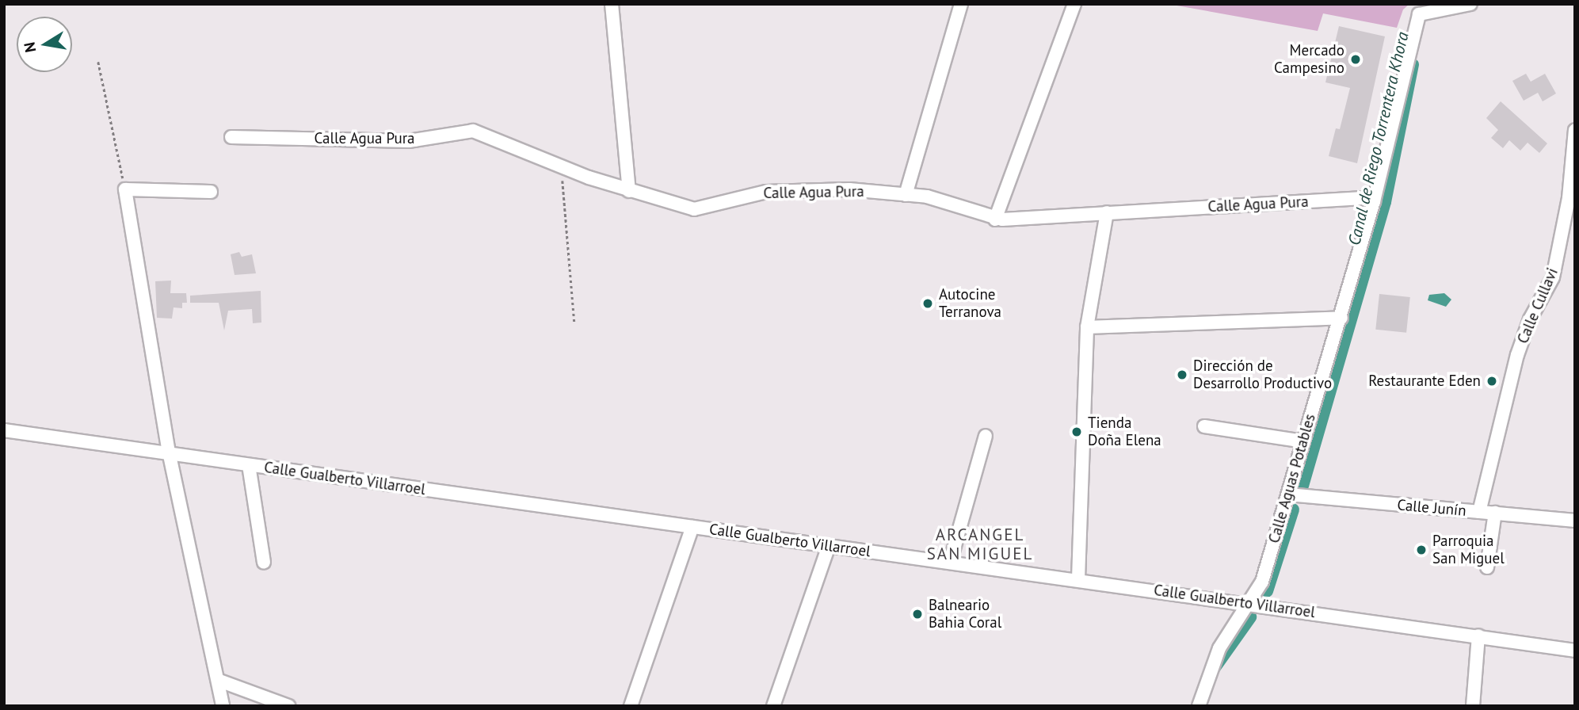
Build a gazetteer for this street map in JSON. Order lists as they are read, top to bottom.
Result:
{
  "streets": {
    "street": [
      "Calle Agua Pura",
      "Calle Cullavi",
      "Calle Gualberto Villarroel",
      "Calle Aguas Potables",
      "Calle Junín"
    ]
  },
  "crossings": [
    ["Calle Agua Pura", "Calle Aguas Potables"],
    ["Calle Cullavi", "Calle Junín"],
    ["Calle Gualberto Villarroel", "Calle Aguas Potables"],
    ["Calle Aguas Potables", "Calle Junín"]
  ],
  "districts": ["ARCANGEL SAN MIGUEL"],
  "water": ["Canal de Riego Torrentera Khora"],
  "places": [
    "Mercado Campesino",
    "Autocine Terranova",
    "Dirección de Desarrollo Productivo",
    "Restaurante Eden",
    "Tienda Doña Elena",
    "Parroquia San Miguel",
    "Balneario Bahia Coral"
  ],
  "north": "left"
}
